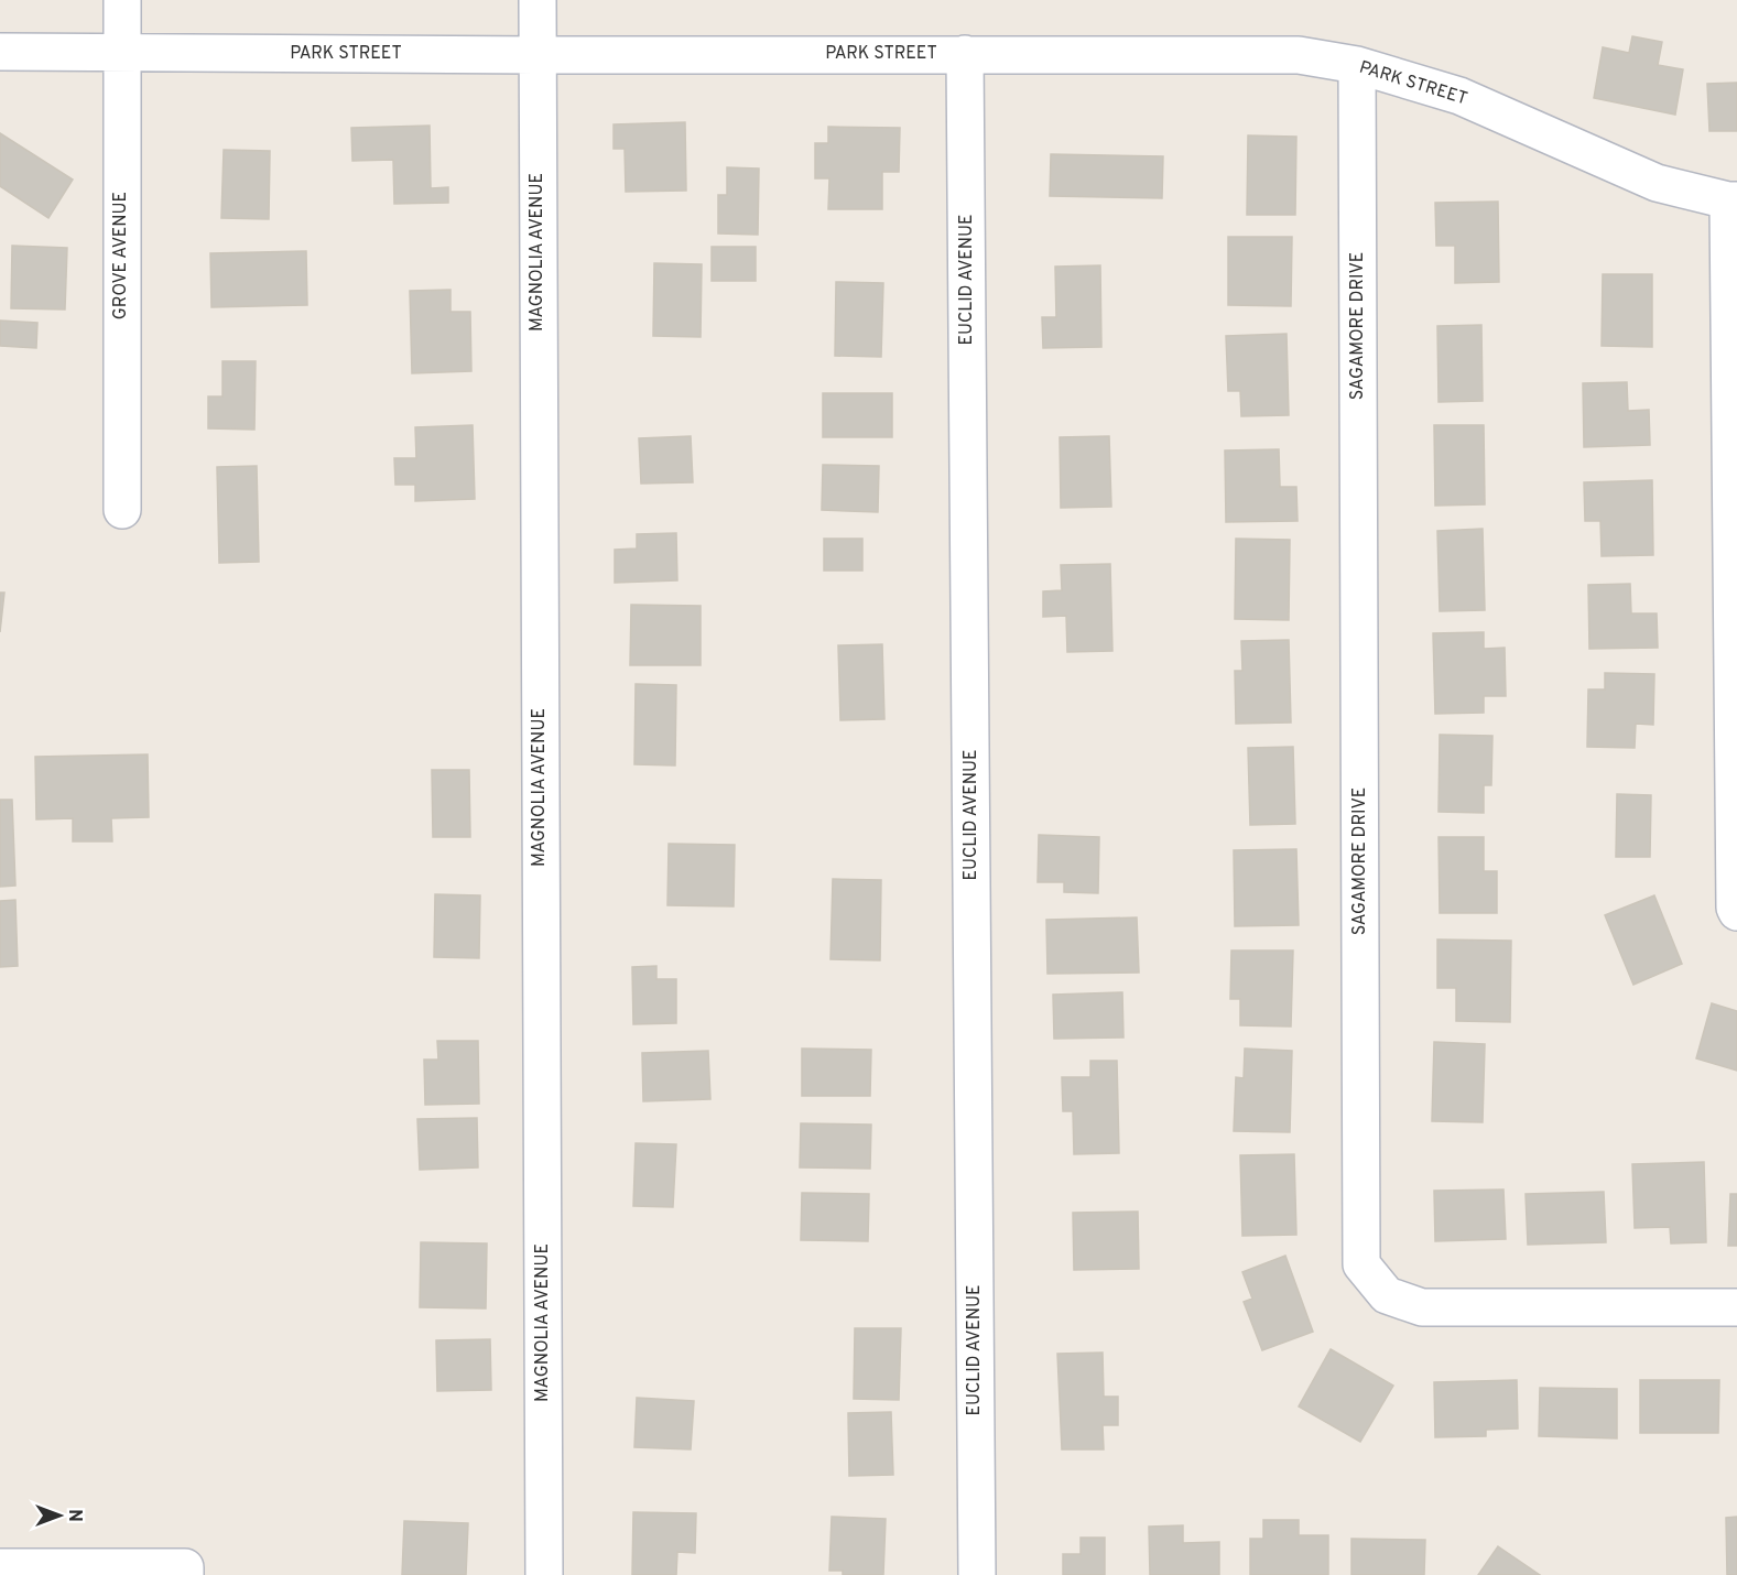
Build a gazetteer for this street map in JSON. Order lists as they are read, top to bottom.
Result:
{
  "streets": {
    "street": [
      "PARK STREET",
      "MAGNOLIA AVENUE",
      "GROVE AVENUE",
      "EUCLID AVENUE",
      "SAGAMORE DRIVE"
    ]
  },
  "crossings": [
    ["PARK STREET", "MAGNOLIA AVENUE"],
    ["PARK STREET", "GROVE AVENUE"],
    ["PARK STREET", "EUCLID AVENUE"],
    ["PARK STREET", "SAGAMORE DRIVE"]
  ],
  "north": "right"
}
